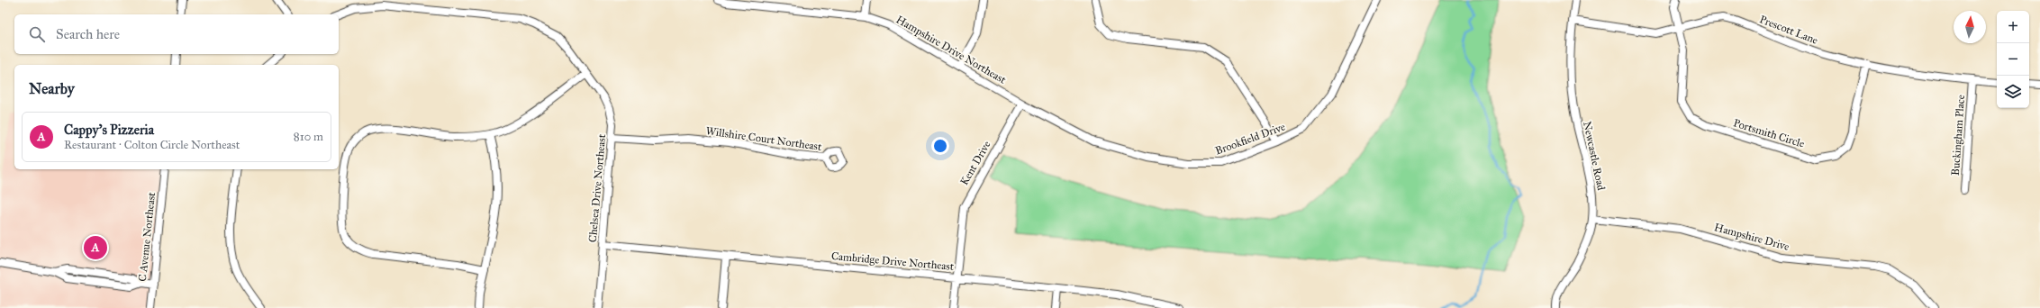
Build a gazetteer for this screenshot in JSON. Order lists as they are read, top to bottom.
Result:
{
  "streets": {
    "street": [
      "Prescott Lane",
      "Hampshire Drive Northeast",
      "Portsmith Circle",
      "Buckingham Place",
      "Willshire Court Northeast",
      "Brookfield Drive",
      "Newcastle Road",
      "Kent Drive",
      "Chelsea Drive Northeast",
      "C Avenue Northeast",
      "Hampshire Drive",
      "Cambridge Drive Northeast"
    ]
  },
  "crossings": [
    ["Prescott Lane", "Portsmith Circle"],
    ["Prescott Lane", "Buckingham Place"],
    ["Prescott Lane", "Newcastle Road"],
    ["Hampshire Drive Northeast", "Brookfield Drive"],
    ["Hampshire Drive Northeast", "Kent Drive"],
    ["Willshire Court Northeast", "Chelsea Drive Northeast"],
    ["Brookfield Drive", "Kent Drive"],
    ["Newcastle Road", "Hampshire Drive"],
    ["Kent Drive", "Cambridge Drive Northeast"],
    ["Chelsea Drive Northeast", "Cambridge Drive Northeast"]
  ],
  "north": "top",
  "page": {
    "map_buttons": ["+", "−"],
    "search": "Search here",
    "heading": "Nearby",
    "list": [
      {
        "mark": "A",
        "name": "Cappy's Pizzeria",
        "note": "Restaurant · Colton Circle Northeast",
        "value": "810 m"
      }
    ],
    "pins": "A"
  }
}
